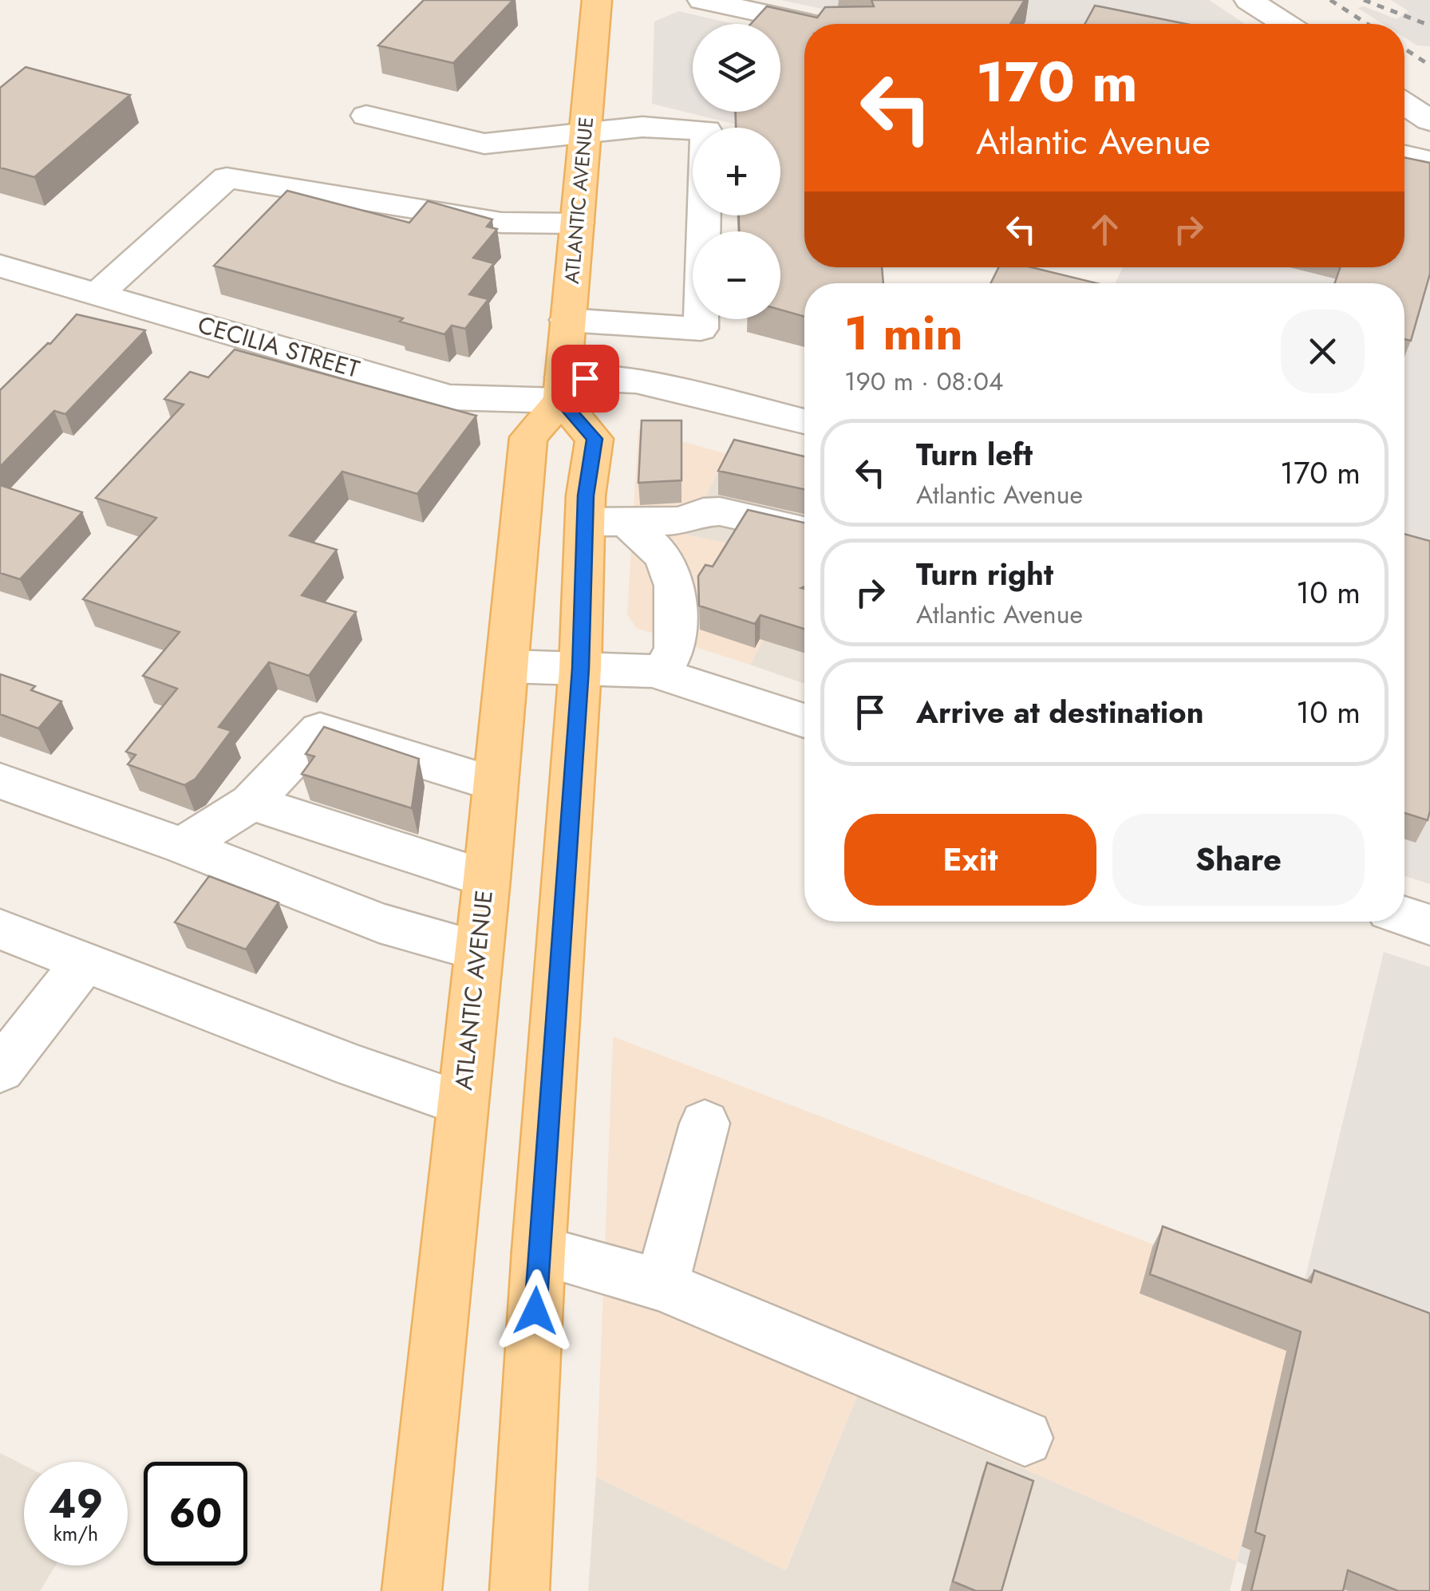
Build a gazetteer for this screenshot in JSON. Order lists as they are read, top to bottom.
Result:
{
  "streets": {
    "main road": ["ATLANTIC AVENUE"],
    "street": ["CECILIA STREET"]
  },
  "crossings": [
    ["ATLANTIC AVENUE", "CECILIA STREET"]
  ],
  "page": {
    "map_buttons": ["+", "−"],
    "turn": ["170 m", "Atlantic Avenue"],
    "heading": ["1 min", "190 m · 08:04"],
    "list": [
      {
        "name": "Turn left",
        "note": "Atlantic Avenue",
        "value": "170 m"
      },
      {
        "name": "Turn right",
        "note": "Atlantic Avenue",
        "value": "10 m"
      },
      {
        "name": "Arrive at destination",
        "value": "10 m"
      }
    ],
    "buttons": ["Exit", "Share"],
    "speed": "49 km/h",
    "limit": "60"
  }
}
